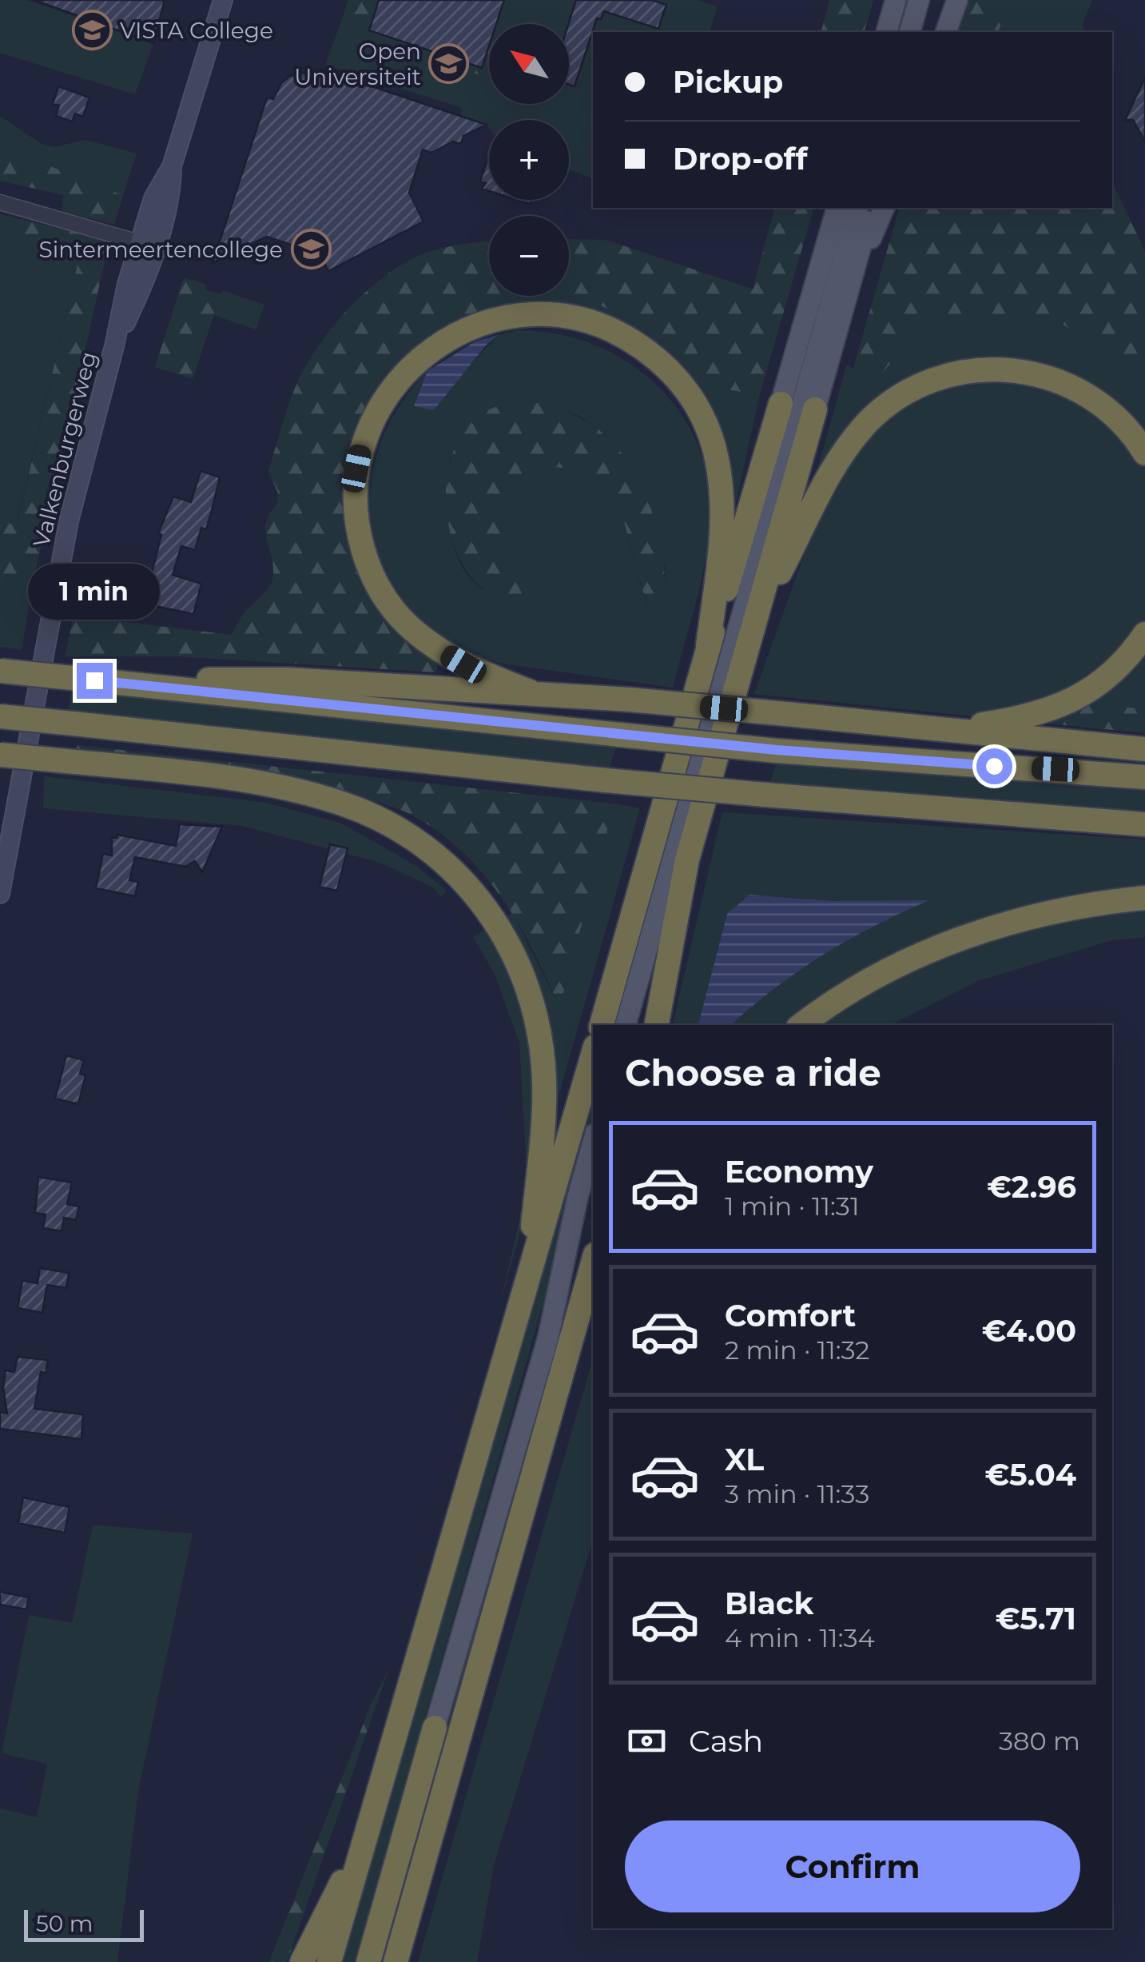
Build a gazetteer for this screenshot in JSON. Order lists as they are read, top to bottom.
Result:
{
  "streets": {
    "street": ["Valkenburgerweg"]
  },
  "places": {
    "school or university": ["VISTA College", "Open Universiteit", "Sintermeertencollege"]
  },
  "scale_bar": "50 m",
  "north": "top left",
  "page": {
    "map_buttons": ["+", "−"],
    "banner": ["Pickup", "Drop-off"],
    "bubble": "1 min",
    "heading": "Choose a ride",
    "list": [
      {
        "name": "Economy",
        "note": "1 min · 11:31",
        "value": "€2.96"
      },
      {
        "name": "Comfort",
        "note": "2 min · 11:32",
        "value": "€4.00"
      },
      {
        "name": "XL",
        "note": "3 min · 11:33",
        "value": "€5.04"
      },
      {
        "name": "Black",
        "note": "4 min · 11:34",
        "value": "€5.71"
      }
    ],
    "pay": ["Cash", "380 m"],
    "buttons": "Confirm",
    "scale": "50 m"
  }
}
